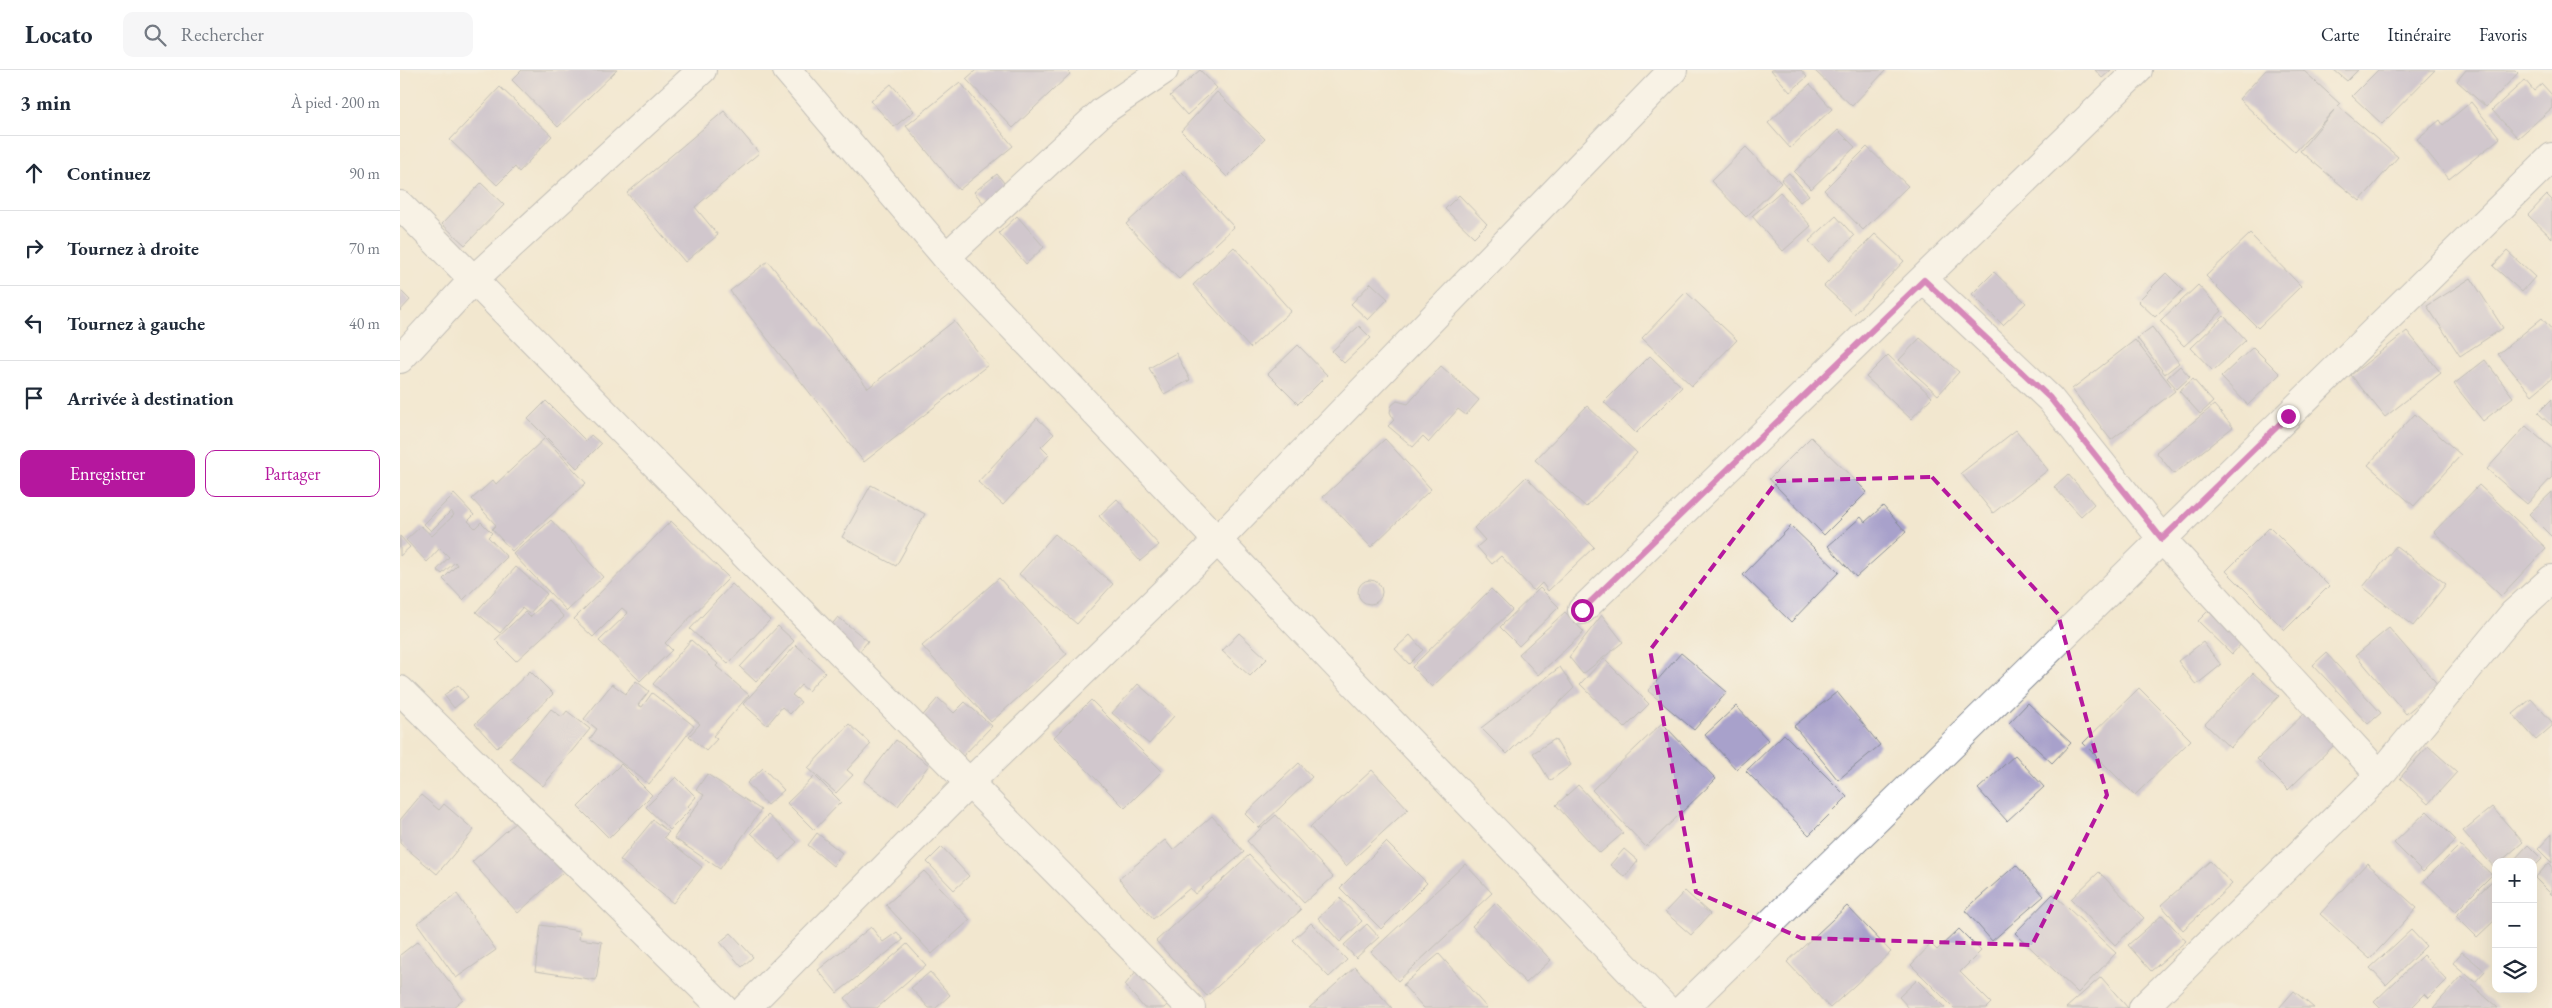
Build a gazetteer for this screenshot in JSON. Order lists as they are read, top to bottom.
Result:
{
  "page": {
    "header": "Locato",
    "search": "Rechercher",
    "nav": ["Carte", "Itinéraire", "Favoris"],
    "heading": ["3 min", "À pied · 200 m"],
    "list": [
      ["Continuez", "90 m"],
      ["Tournez à droite", "70 m"],
      ["Tournez à gauche", "40 m"],
      "Arrivée à destination"
    ],
    "buttons": ["Enregistrer", "Partager"],
    "map_buttons": ["+", "−"]
  }
}
